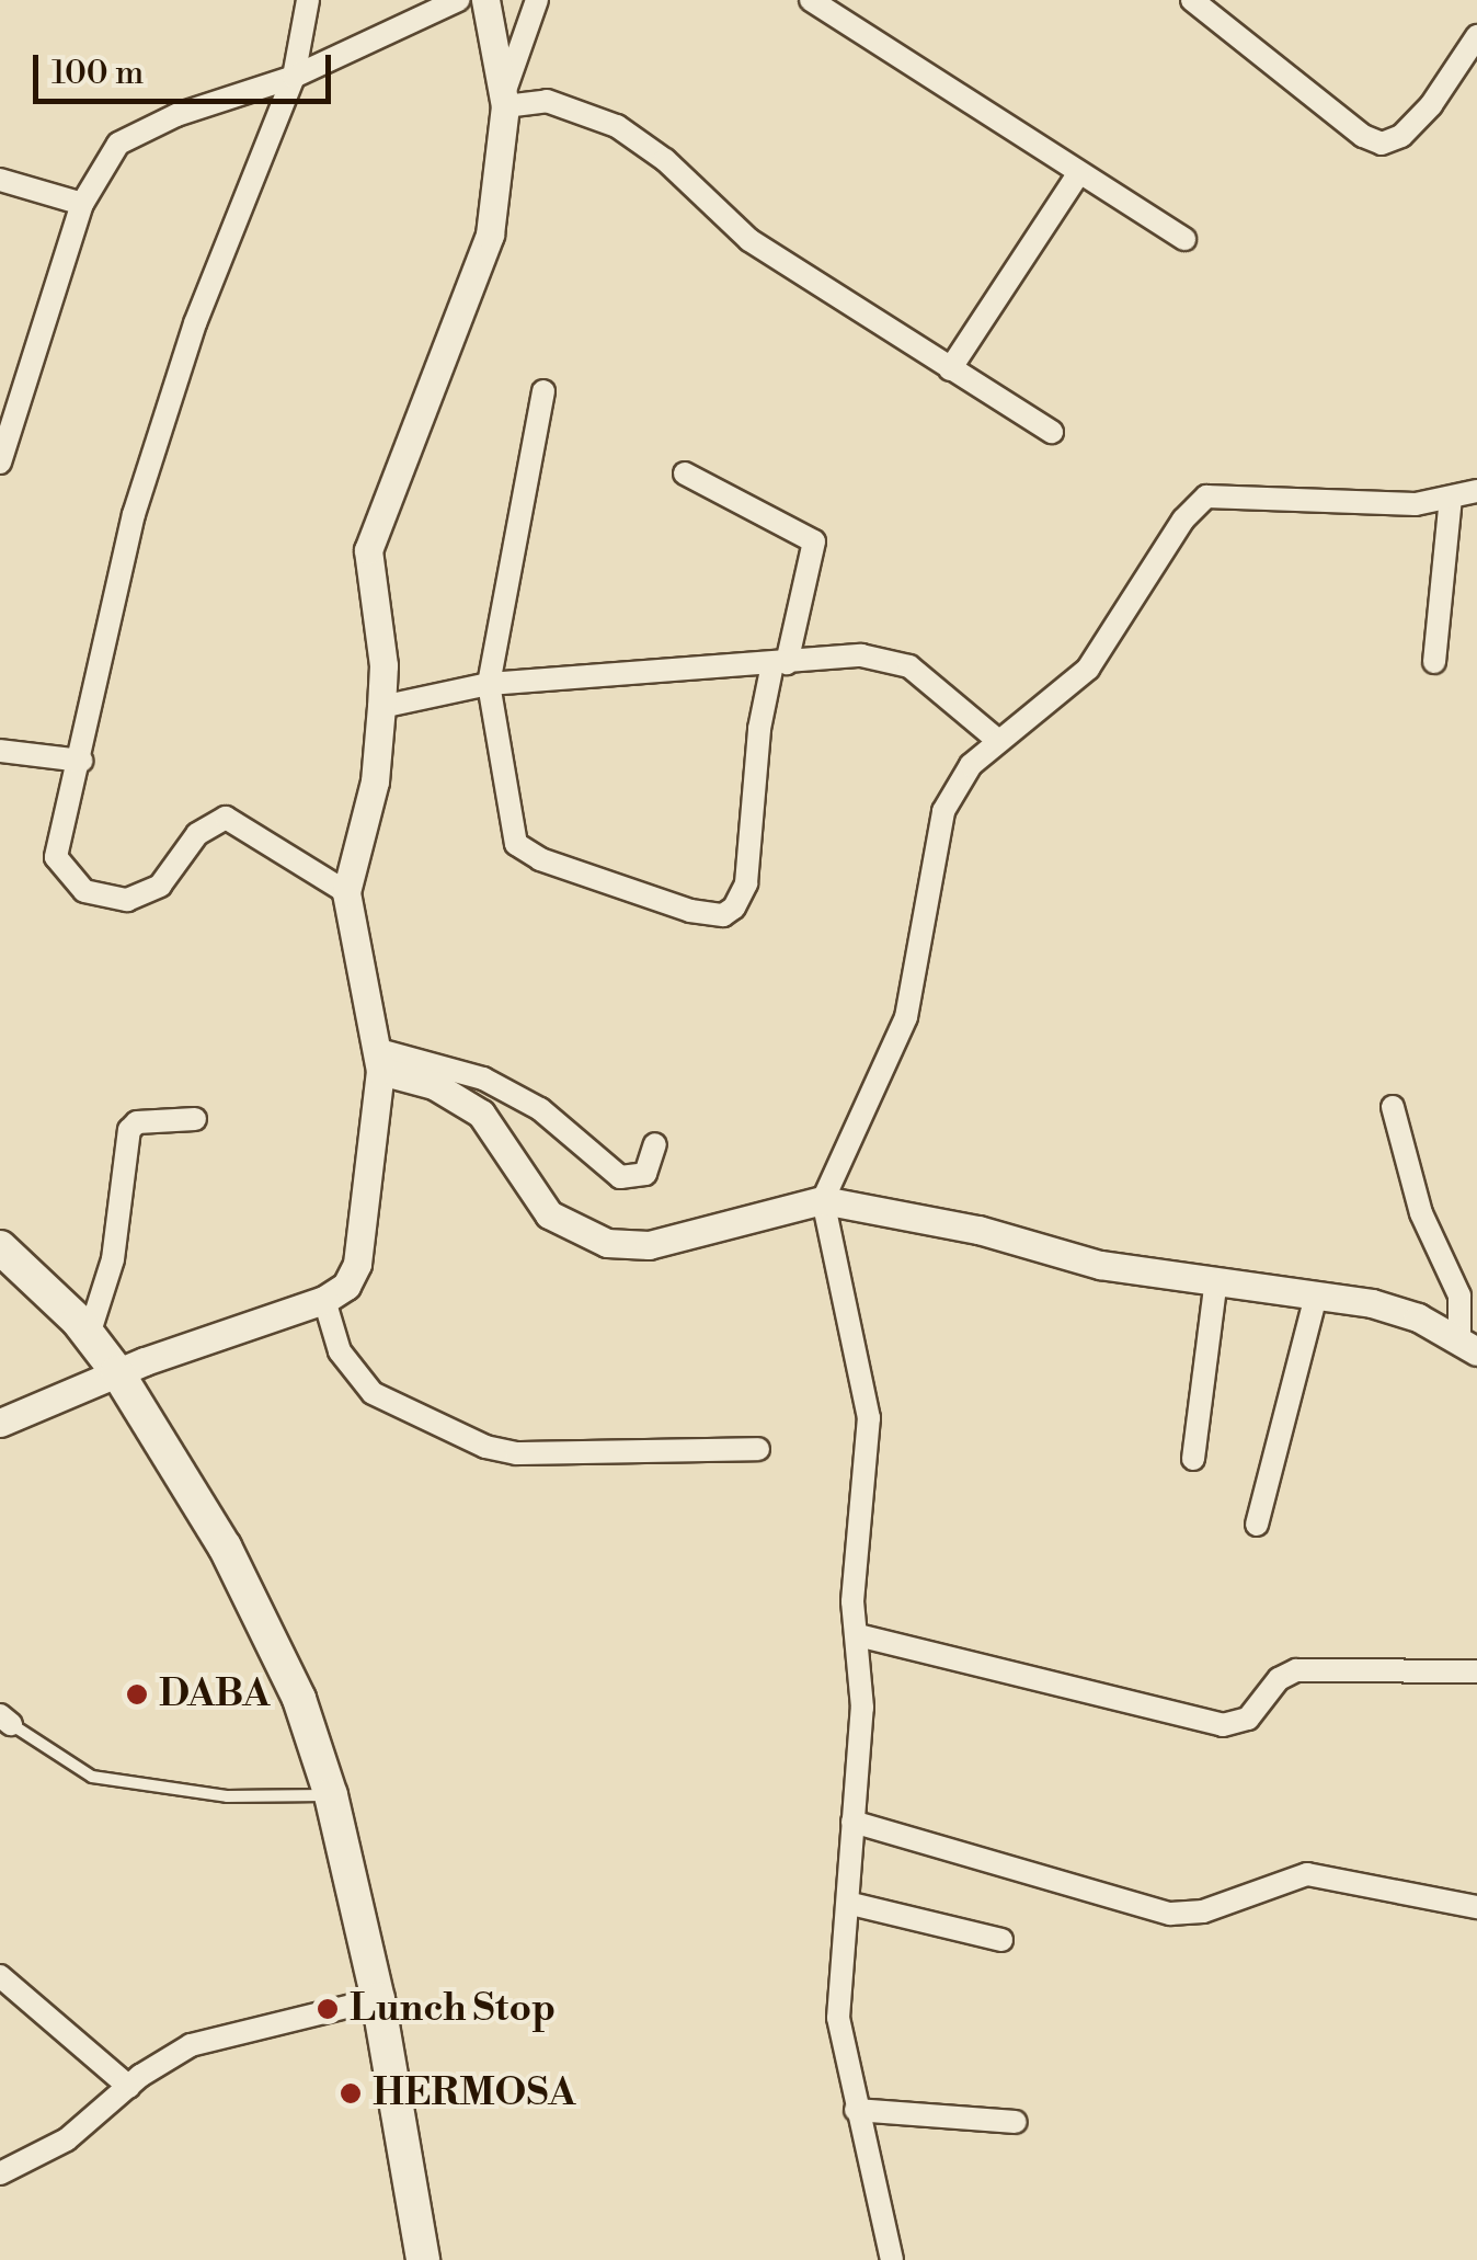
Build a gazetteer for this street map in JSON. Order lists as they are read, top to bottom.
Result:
{
  "places": ["DABA", "Lunch Stop", "HERMOSA"],
  "scale_bar": "100 m"
}
